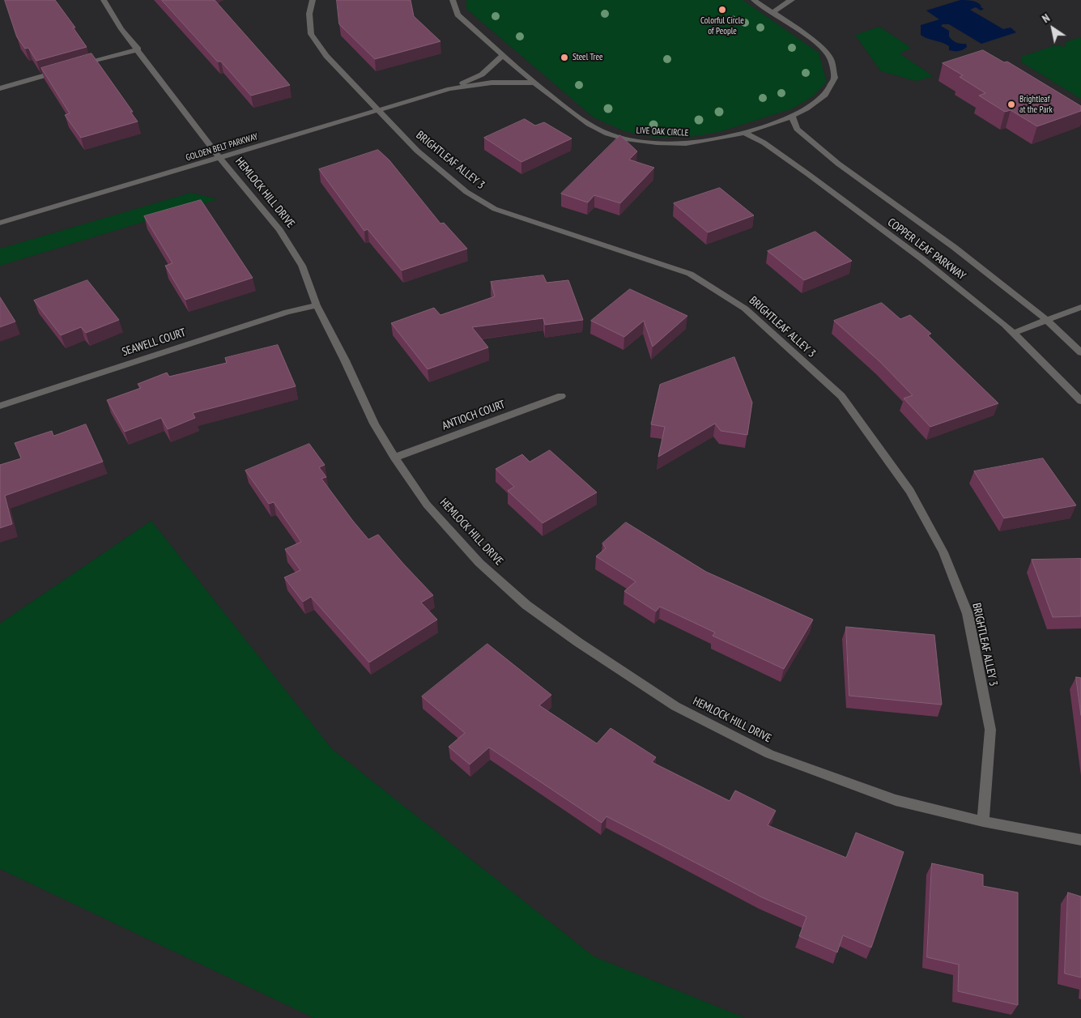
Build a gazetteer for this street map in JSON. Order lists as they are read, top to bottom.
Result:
{
  "streets": {
    "street": [
      "LIVE OAK CIRCLE",
      "GOLDEN BELT PARKWAY",
      "BRIGHTLEAF ALLEY 3",
      "HEMLOCK HILL DRIVE",
      "COPPER LEAF PARKWAY",
      "SEAWELL COURT",
      "ANTIOCH COURT"
    ]
  },
  "crossings": [
    ["LIVE OAK CIRCLE", "GOLDEN BELT PARKWAY"],
    ["LIVE OAK CIRCLE", "COPPER LEAF PARKWAY"],
    ["GOLDEN BELT PARKWAY", "BRIGHTLEAF ALLEY 3"],
    ["GOLDEN BELT PARKWAY", "HEMLOCK HILL DRIVE"],
    ["BRIGHTLEAF ALLEY 3", "HEMLOCK HILL DRIVE"],
    ["HEMLOCK HILL DRIVE", "SEAWELL COURT"],
    ["HEMLOCK HILL DRIVE", "ANTIOCH COURT"]
  ],
  "places": ["Colorful Circle of People", "Steel Tree", "Brightleaf at the Park"],
  "north": "top left"
}
